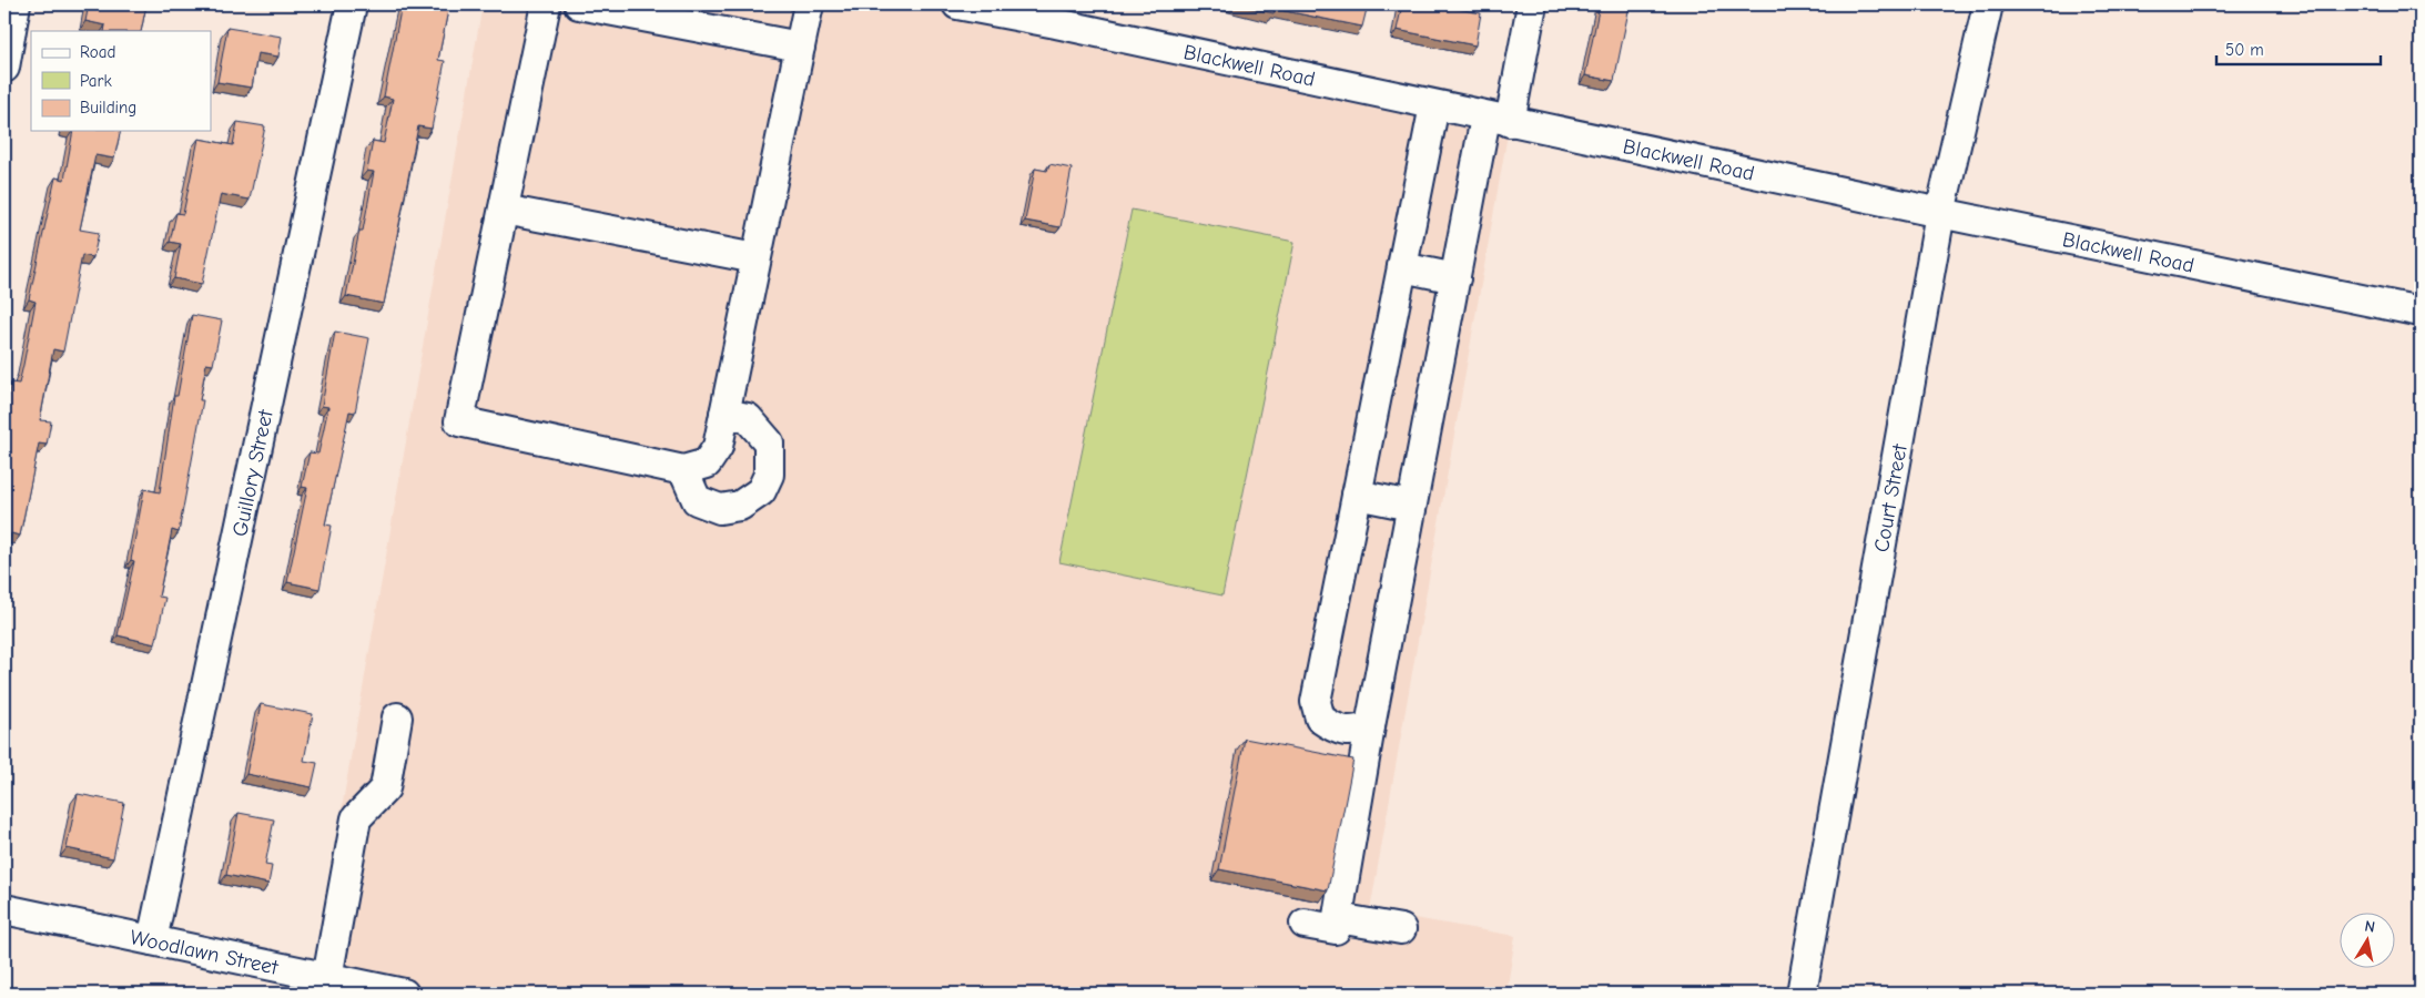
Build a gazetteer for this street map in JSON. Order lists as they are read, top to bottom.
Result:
{
  "streets": {
    "street": [
      "Blackwell Road",
      "Guillory Street",
      "Court Street",
      "Woodlawn Street"
    ]
  },
  "crossings": [
    ["Blackwell Road", "Court Street"],
    ["Guillory Street", "Woodlawn Street"]
  ],
  "legend": ["Road", "Park", "Building"],
  "scale_bar": "50 m",
  "north": "top"
}
